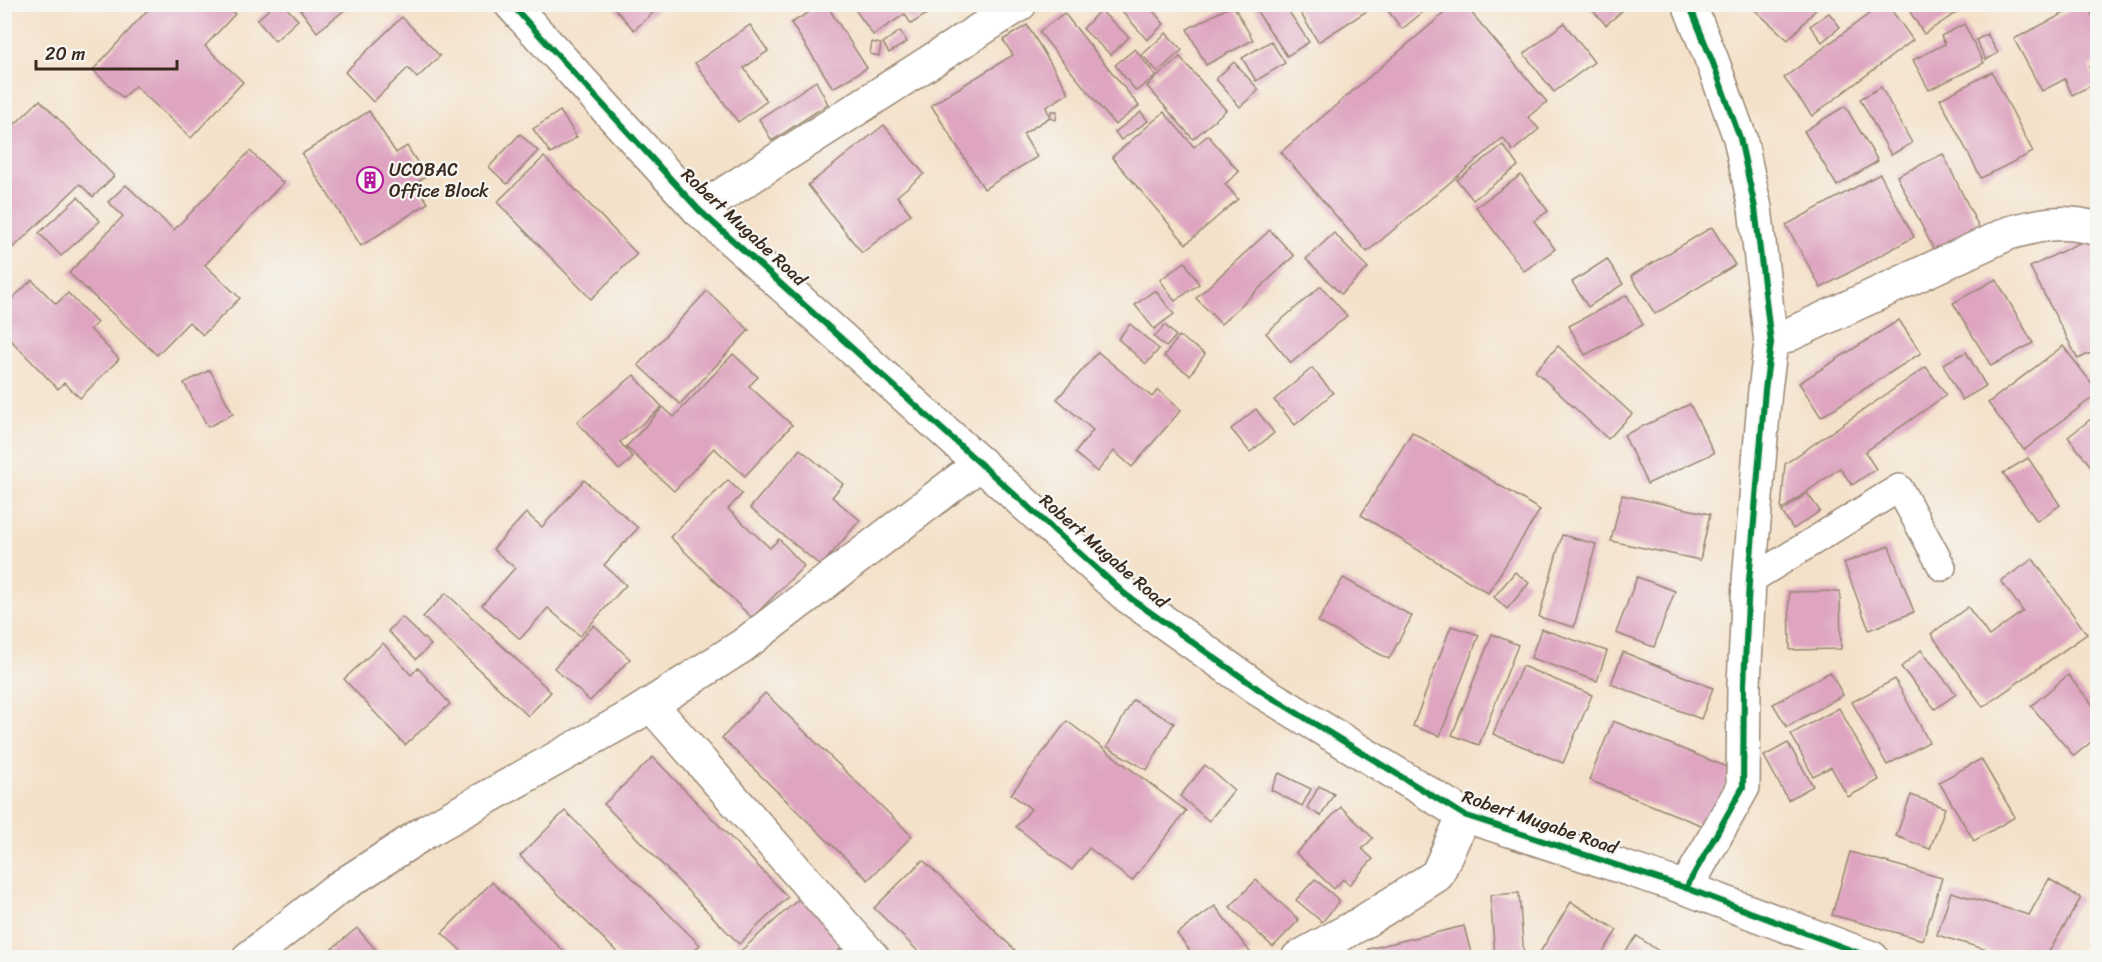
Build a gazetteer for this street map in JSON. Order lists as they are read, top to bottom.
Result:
{
  "streets": {
    "street": ["Robert Mugabe Road"]
  },
  "places": {
    "building": ["UCOBAC Office Block"]
  },
  "scale_bar": "20 m"
}
